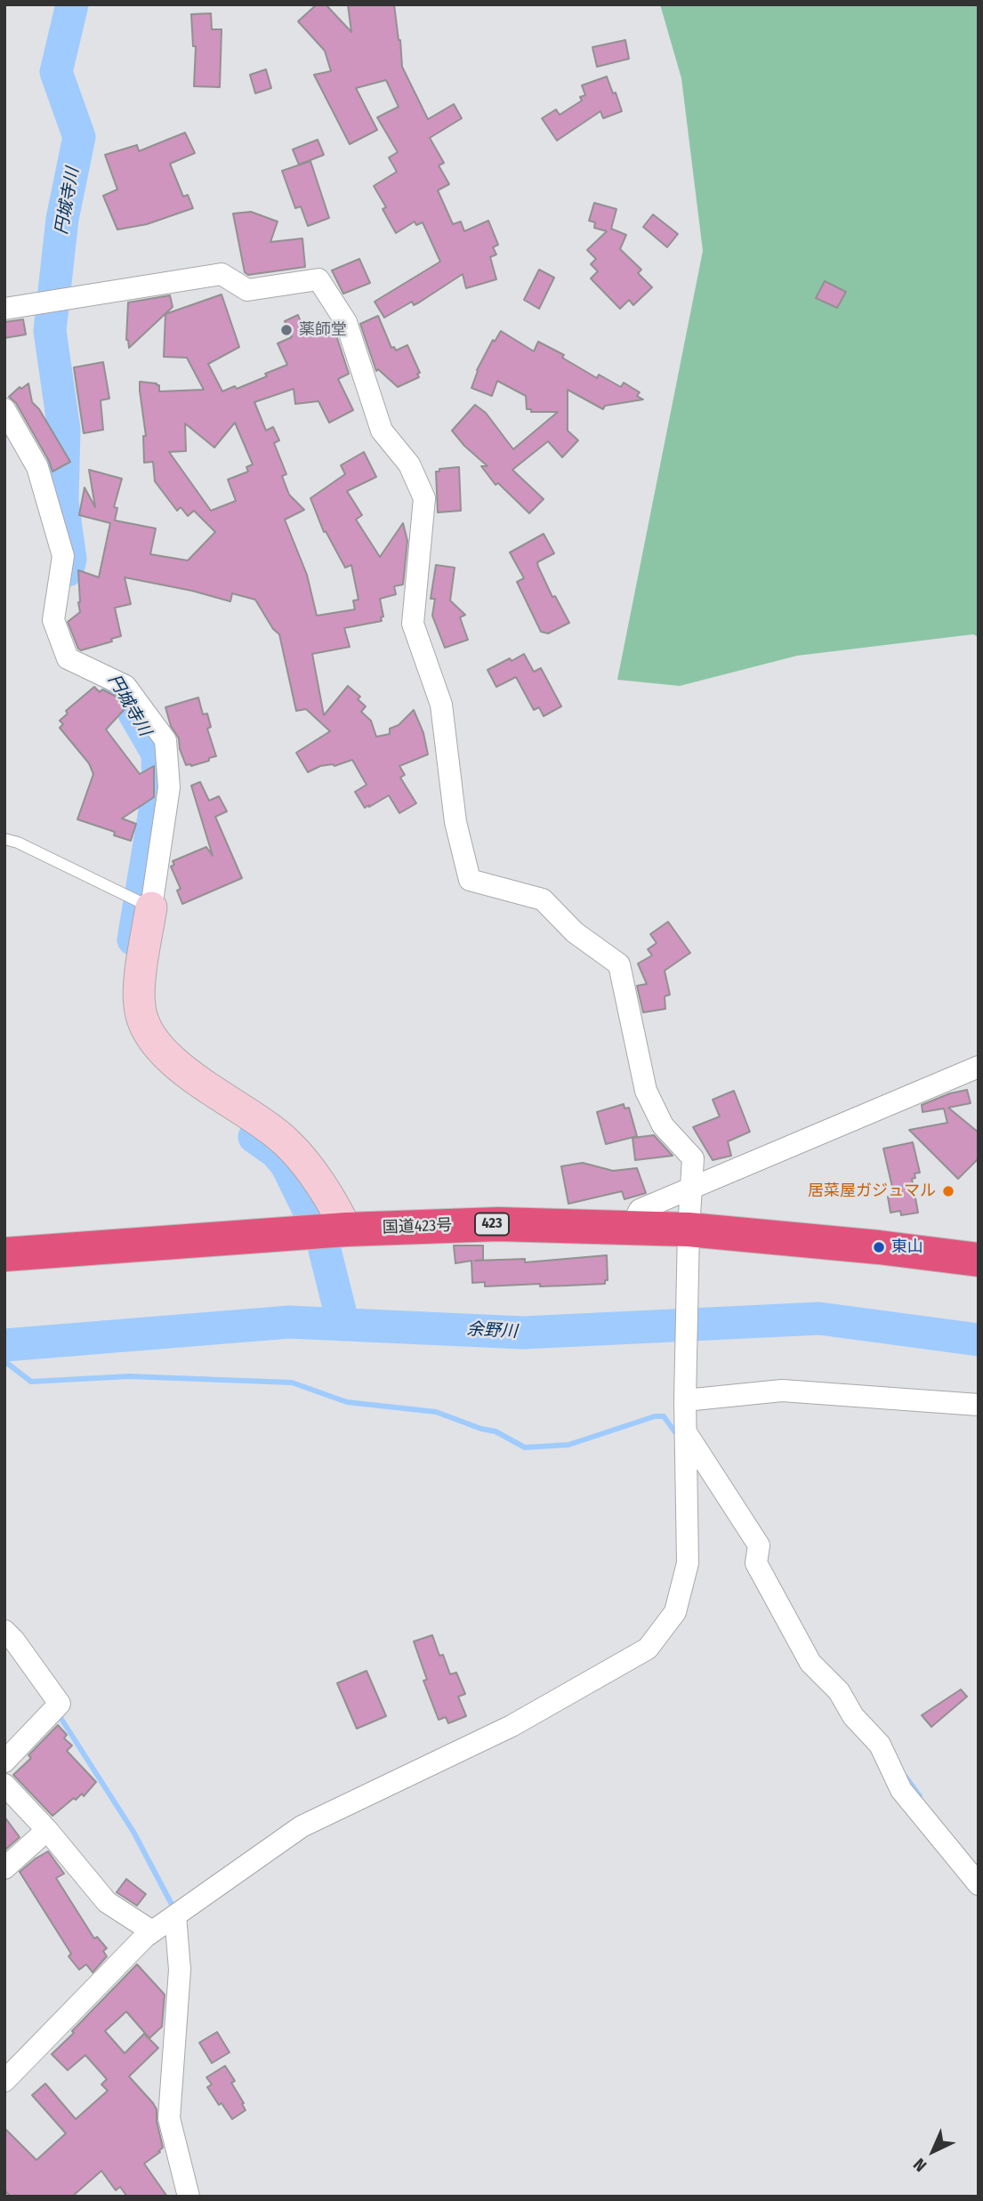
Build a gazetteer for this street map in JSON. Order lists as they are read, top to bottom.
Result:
{
  "streets": {
    "highway": ["423", "国道423号"]
  },
  "water": ["円城寺川", "余野川"],
  "places": ["薬師堂", "居菜屋ガジュマル", "東山"],
  "north": "bottom left"
}
